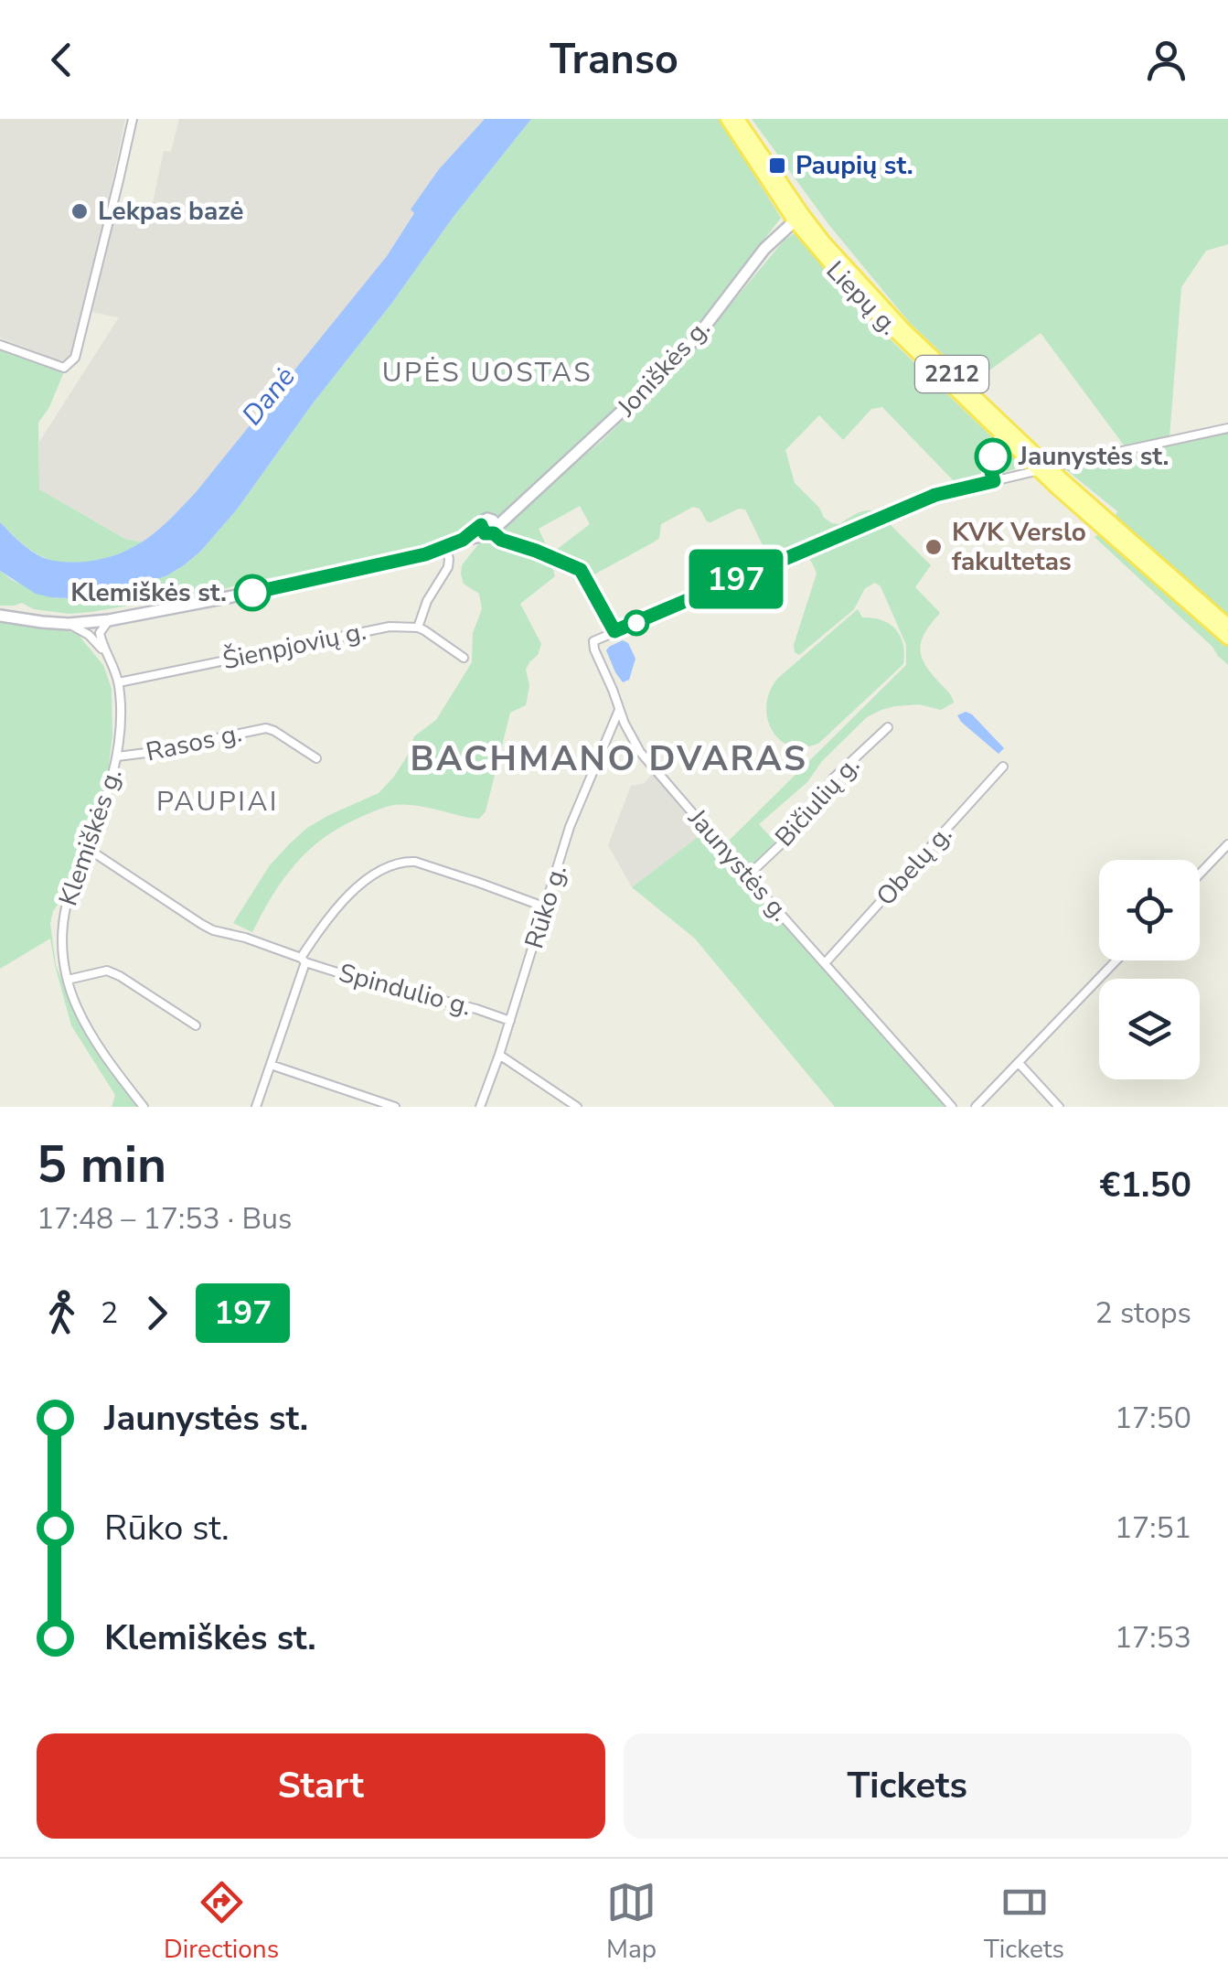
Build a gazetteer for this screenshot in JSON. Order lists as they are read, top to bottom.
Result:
{
  "streets": {
    "main road": ["Liepų g.", "Joniškės g.", "2212"],
    "street": [
      "Šienpjovių g.",
      "Rasos g.",
      "Bičiulių g.",
      "Klemiškės g.",
      "Jaunystės g.",
      "Obelų g.",
      "Rūko g.",
      "Spindulio g."
    ]
  },
  "crossings": [
    ["Liepų g.", "Joniškės g."],
    ["Joniškės g.", "Klemiškės g."],
    ["Šienpjovių g.", "Klemiškės g."],
    ["Rasos g.", "Klemiškės g."],
    ["Bičiulių g.", "Jaunystės g."],
    ["Klemiškės g.", "Spindulio g."],
    ["Jaunystės g.", "Obelų g."],
    ["Jaunystės g.", "Rūko g."],
    ["Rūko g.", "Spindulio g."]
  ],
  "districts": ["UPĖS UOSTAS", "BACHMANO DVARAS", "PAUPIAI"],
  "water": ["Danė"],
  "places": {
    "transit": ["Paupių st."],
    "other": [
      "Lekpas bazė",
      "Jaunystės st.",
      "KVK Verslo fakultetas",
      "Klemiškės st."
    ]
  },
  "lines": ["bus line 197"],
  "page": {
    "header": "Transo",
    "on_map": "197",
    "heading": ["5 min", "17:48 – 17:53 · Bus", "€1.50"],
    "legs": ["2", "197", "2 stops"],
    "list": [
      {
        "name": "Jaunystės st.",
        "value": "17:50"
      },
      {
        "name": "Rūko st.",
        "value": "17:51"
      },
      {
        "name": "Klemiškės st.",
        "value": "17:53"
      }
    ],
    "buttons": ["Start", "Tickets"],
    "tabs": ["Directions", "Map", "Tickets"]
  }
}
